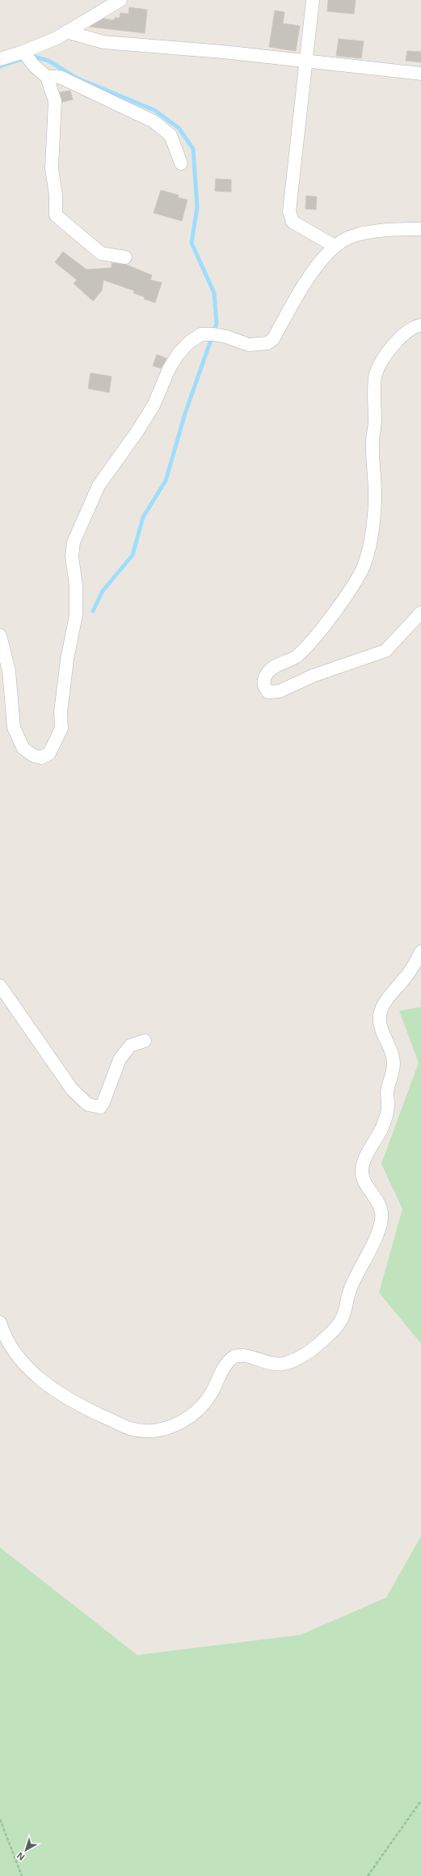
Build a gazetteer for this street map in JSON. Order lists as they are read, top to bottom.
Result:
{
  "north": "bottom left"
}
